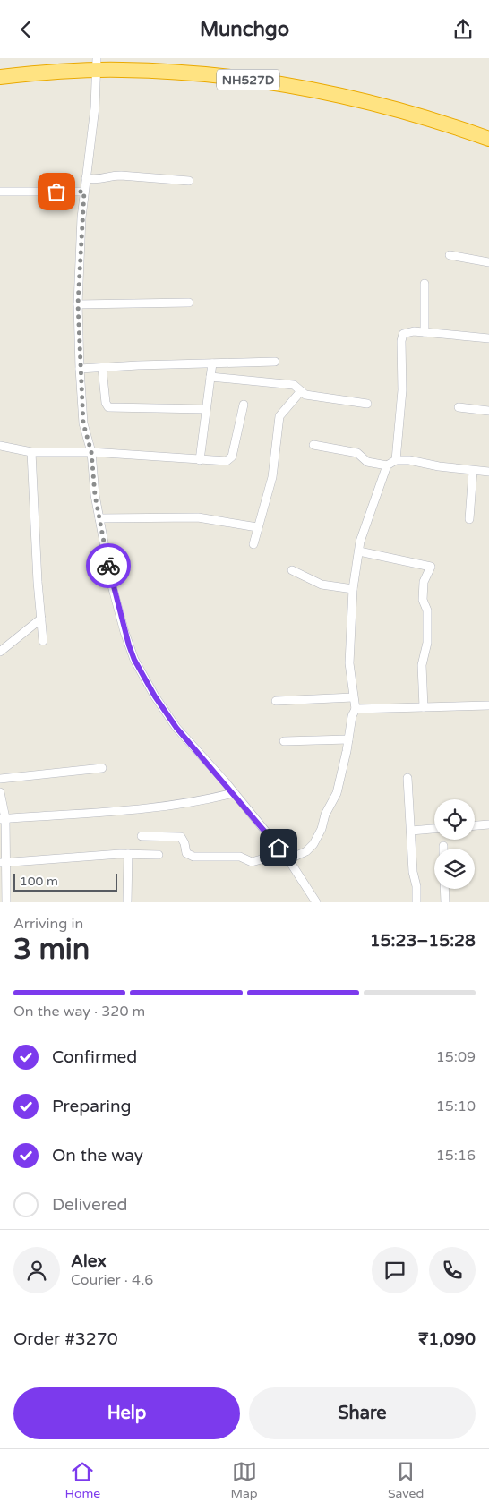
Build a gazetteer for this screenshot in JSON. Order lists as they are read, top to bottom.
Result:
{
  "streets": {
    "highway": ["NH527D"]
  },
  "scale_bar": "100 m",
  "page": {
    "header": "Munchgo",
    "scale": "100 m",
    "heading": ["3 min", "Arriving in", "15:23–15:28"],
    "panel": [
      "Alex",
      "Courier · 4.6",
      "Order #3270",
      "₹1,090"
    ],
    "bar": "On the way · 320 m",
    "list": [
      ["Confirmed", "15:09"],
      ["Preparing", "15:10"],
      ["On the way", "15:16"],
      "Delivered"
    ],
    "buttons": ["Help", "Share"],
    "tabs": ["Home", "Map", "Saved"]
  }
}
